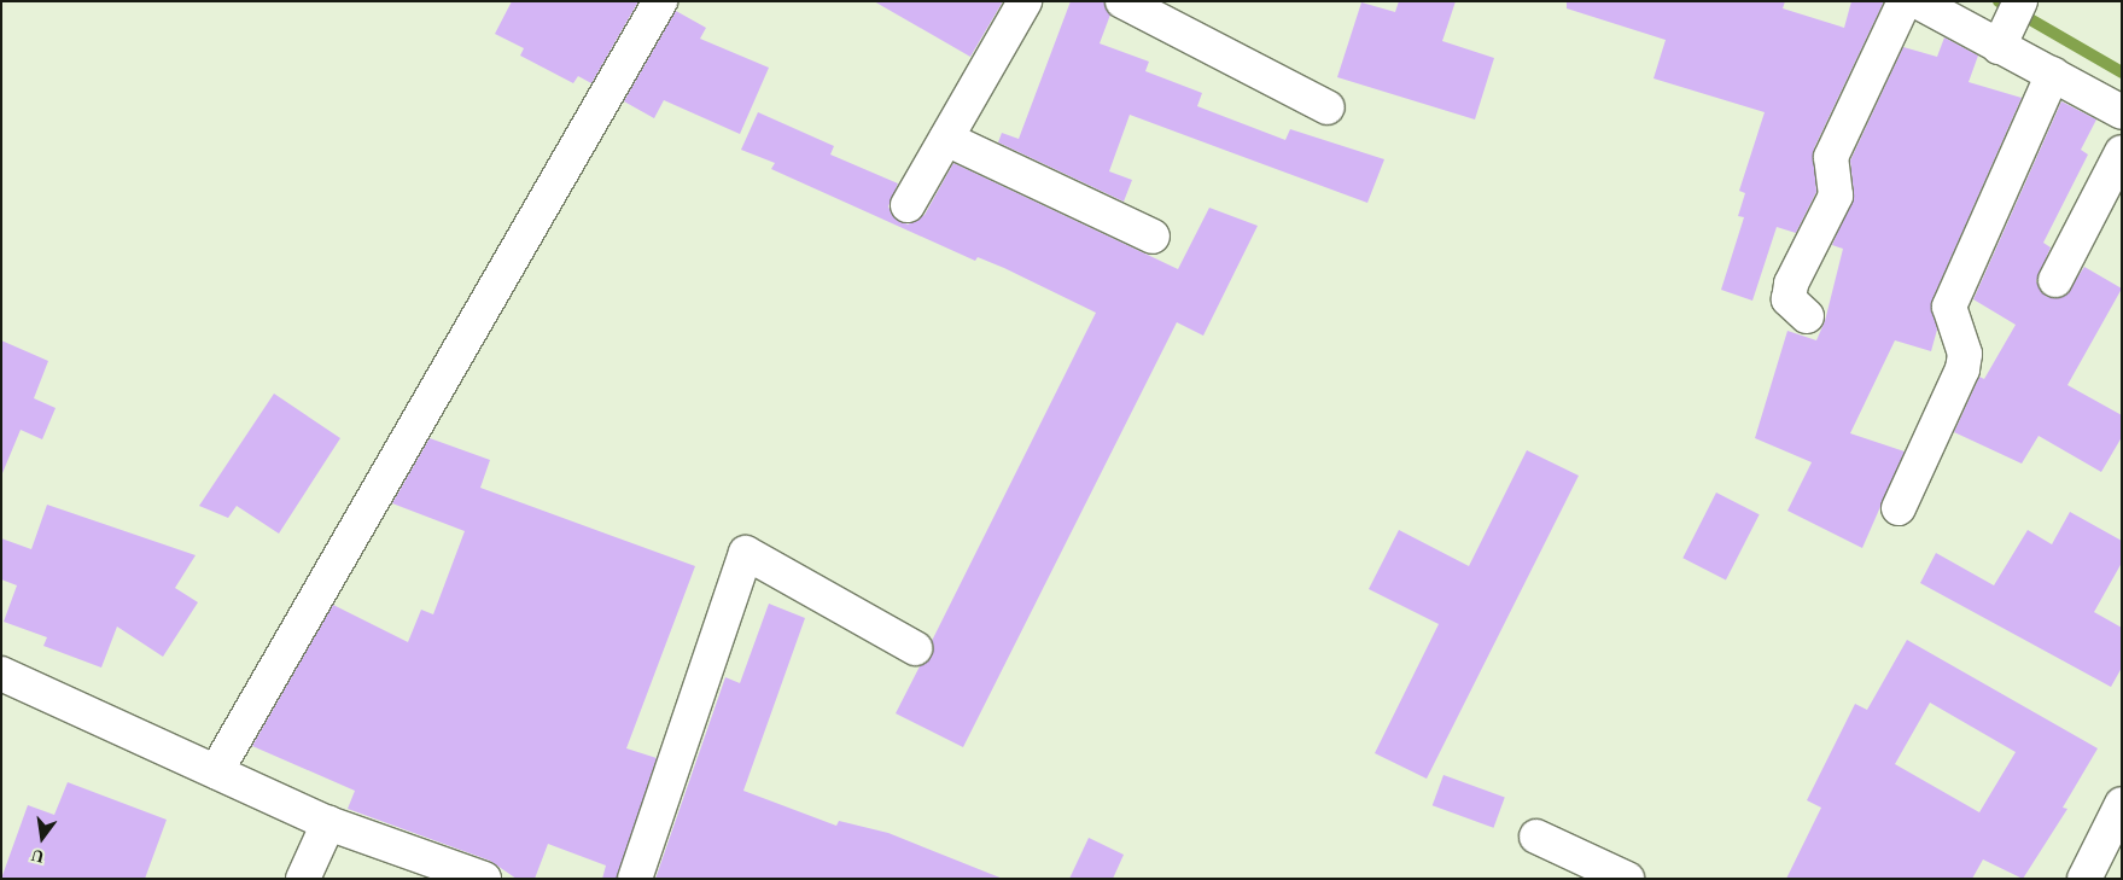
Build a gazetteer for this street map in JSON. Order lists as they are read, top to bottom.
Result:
{
  "north": "bottom"
}
